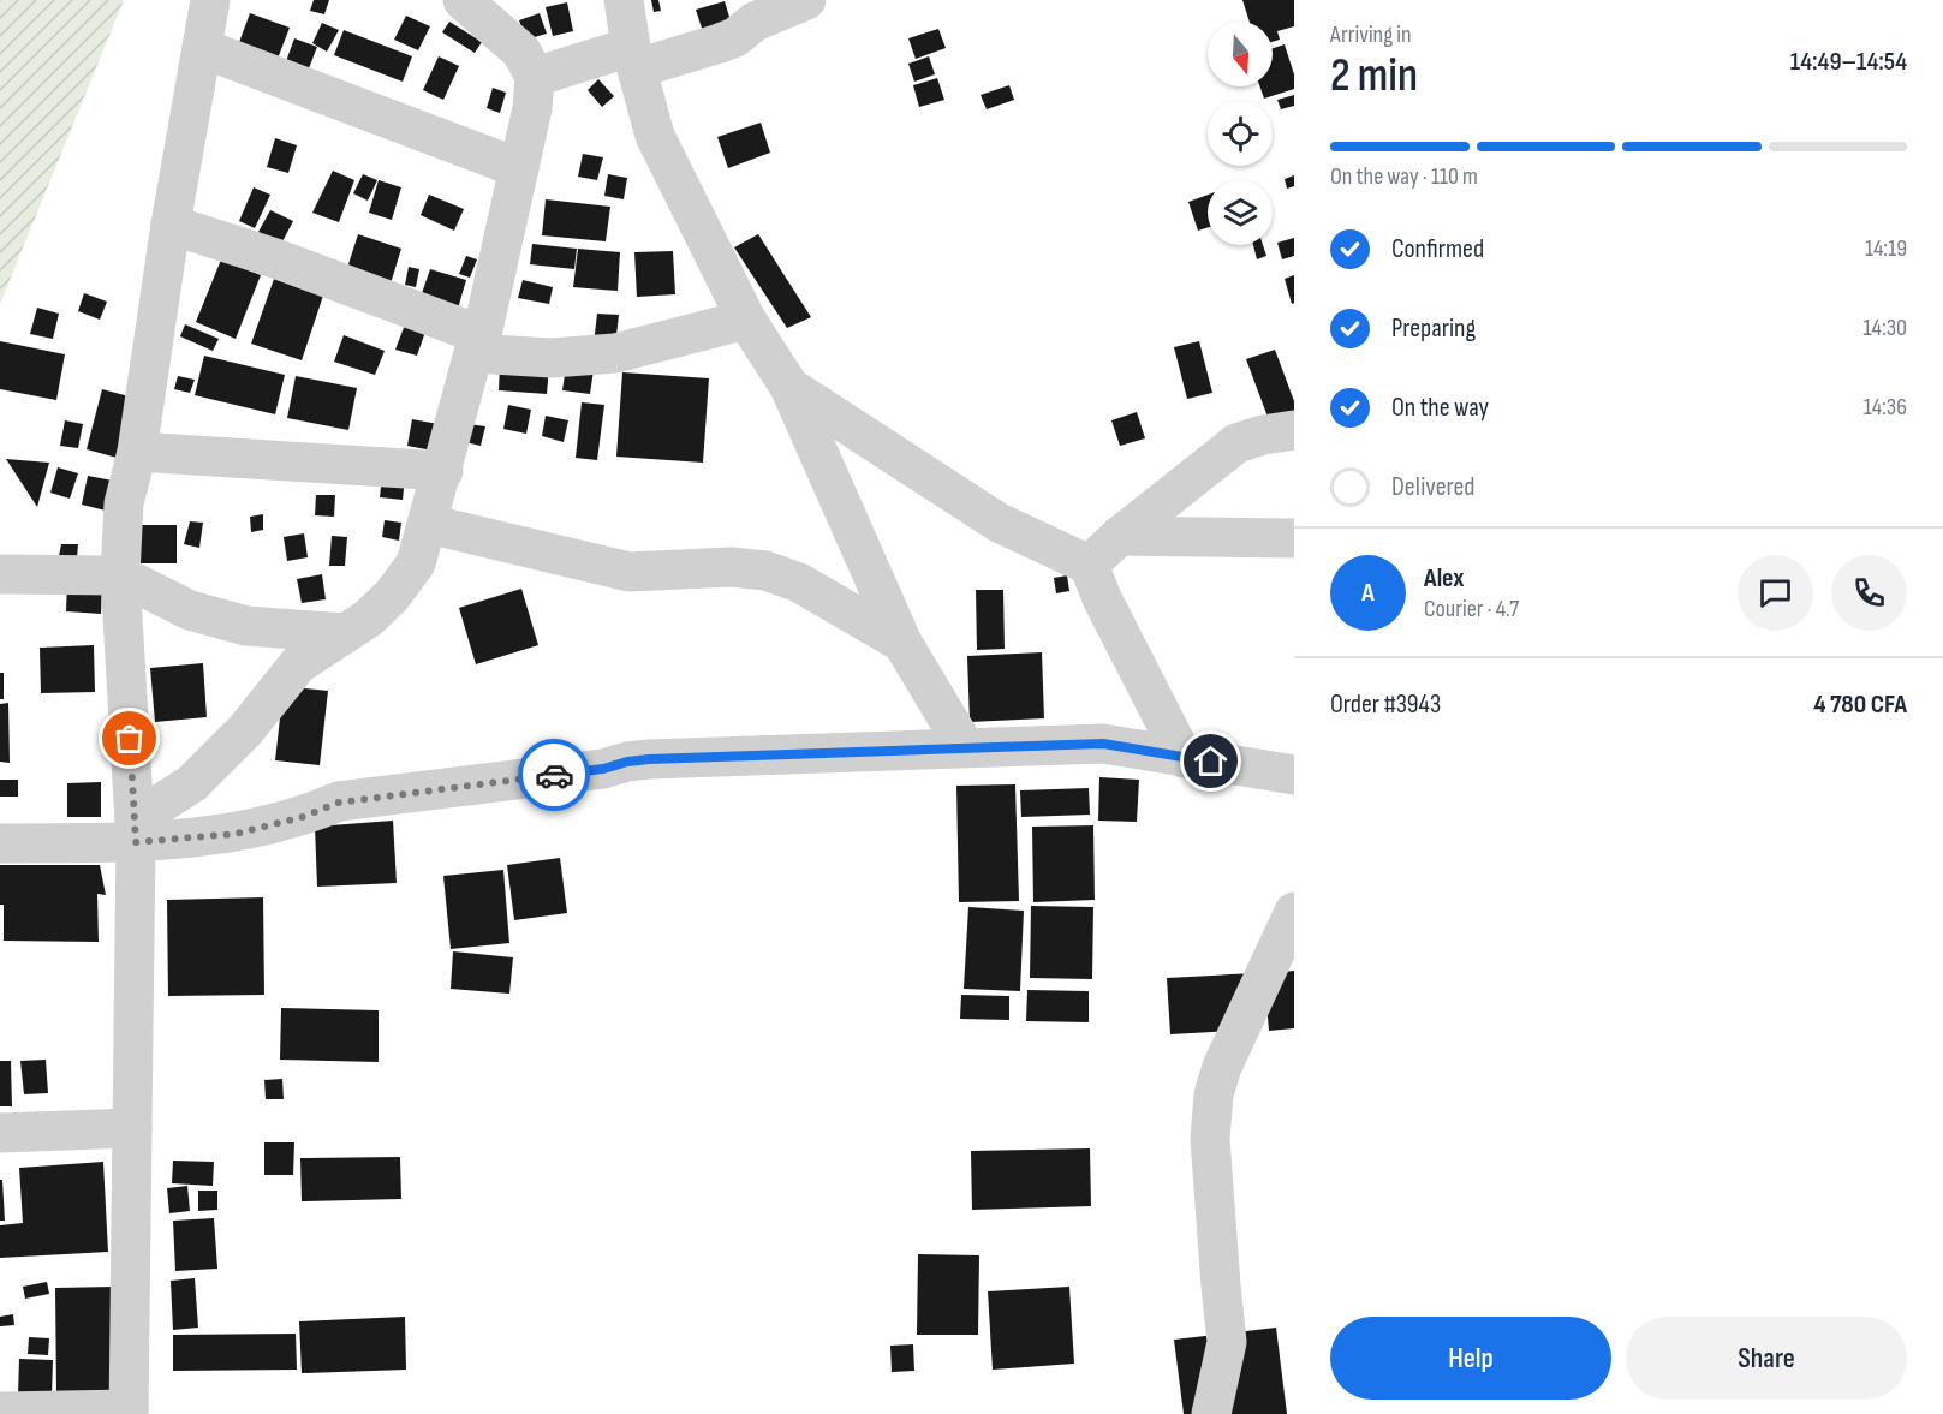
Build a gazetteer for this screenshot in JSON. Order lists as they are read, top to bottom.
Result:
{
  "north": "bottom",
  "page": {
    "heading": ["2 min", "Arriving in", "14:49–14:54"],
    "panel": [
      "Alex",
      "Courier · 4.7",
      "Order #3943",
      "4 780 CFA"
    ],
    "bar": "On the way · 110 m",
    "list": [
      ["Confirmed", "14:19"],
      ["Preparing", "14:30"],
      ["On the way", "14:36"],
      "Delivered"
    ],
    "round": "A",
    "buttons": ["Help", "Share"]
  }
}
